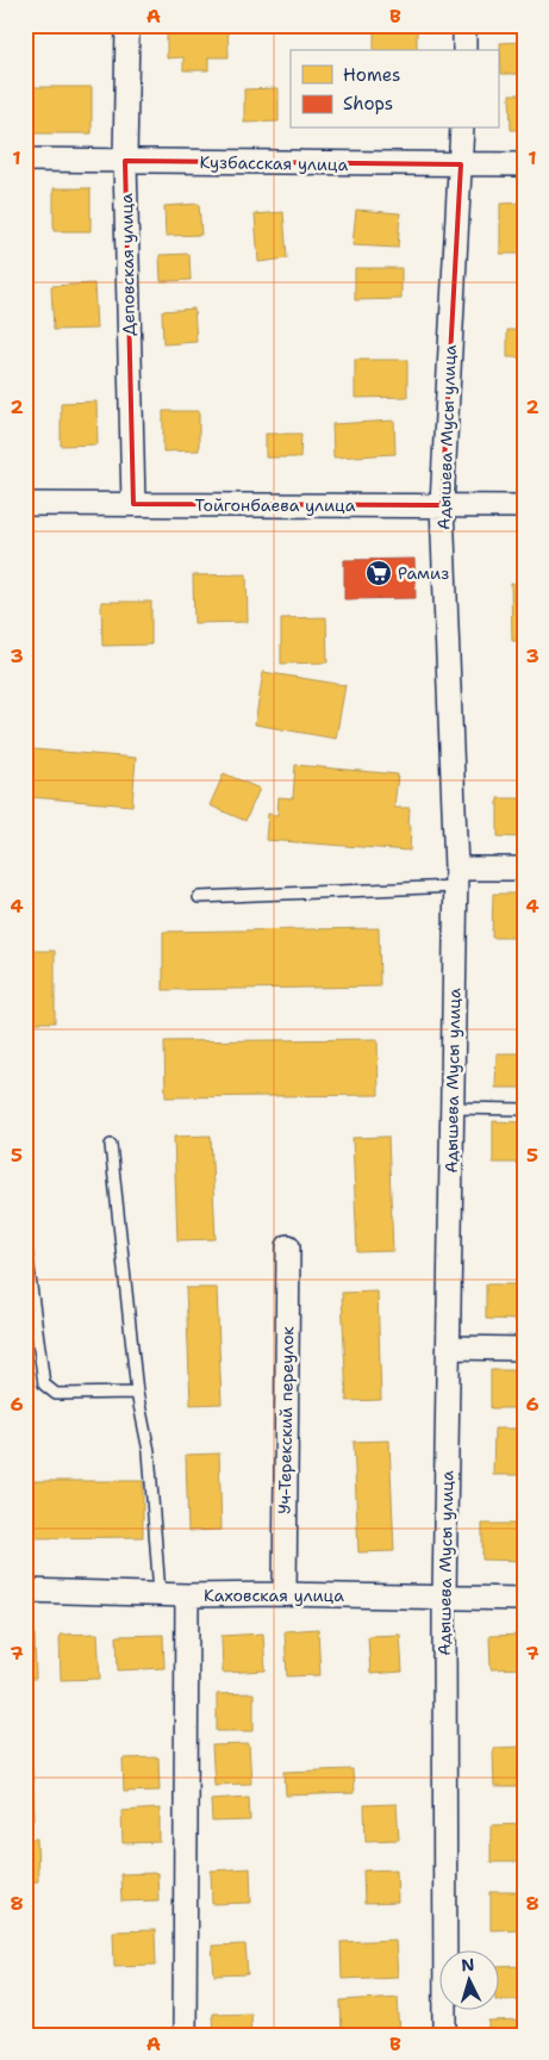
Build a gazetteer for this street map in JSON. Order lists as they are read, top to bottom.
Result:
{
  "streets": {
    "street": [
      "Кузбасская улица",
      "Деповская улица",
      "Адышева Мусы улица",
      "Тойгонбаева улица",
      "Уч-Терекский переулок",
      "Каховская улица"
    ]
  },
  "crossings": [
    ["Кузбасская улица", "Деповская улица"],
    ["Кузбасская улица", "Адышева Мусы улица"],
    ["Деповская улица", "Тойгонбаева улица"],
    ["Адышева Мусы улица", "Тойгонбаева улица"],
    ["Адышева Мусы улица", "Каховская улица"],
    ["Уч-Терекский переулок", "Каховская улица"]
  ],
  "places": {
    "supermarket": ["Рамиз"]
  },
  "legend": ["Homes", "Shops"],
  "north": "top",
  "grid": {
    "columns": ["A", "B"],
    "rows": [
      "1",
      "2",
      "3",
      "4",
      "5",
      "6",
      "7",
      "8"
    ]
  }
}
